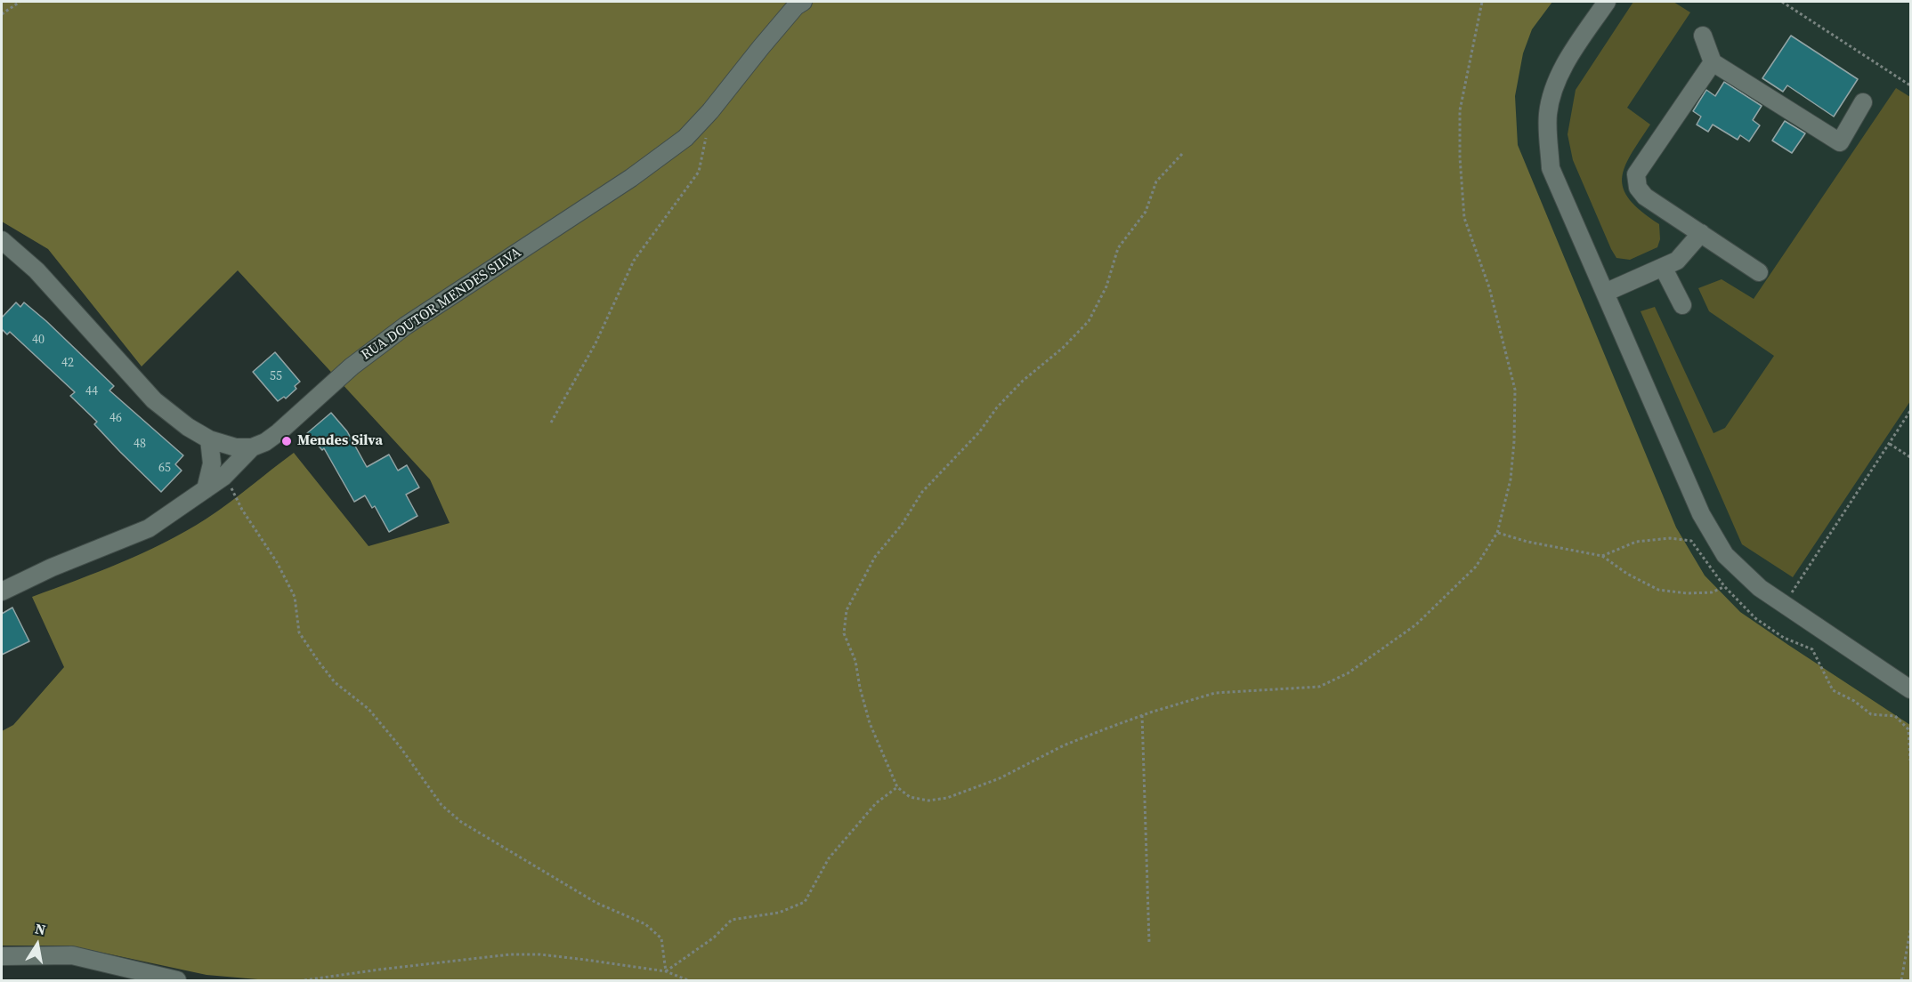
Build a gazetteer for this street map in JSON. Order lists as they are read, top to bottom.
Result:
{
  "streets": {
    "street": ["RUA DOUTOR MENDES SILVA"]
  },
  "places": ["Mendes Silva"],
  "house_numbers": [
    "40",
    "42",
    "55",
    "44",
    "46",
    "48",
    "65"
  ],
  "north": "top"
}
